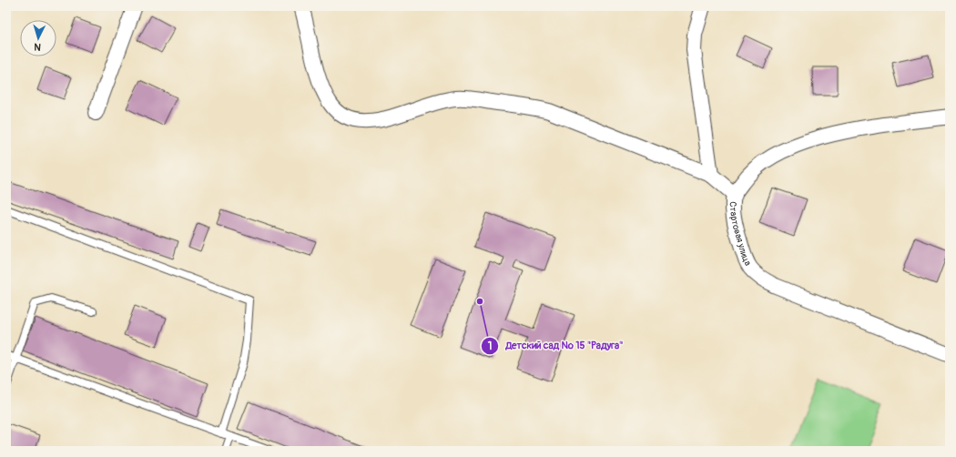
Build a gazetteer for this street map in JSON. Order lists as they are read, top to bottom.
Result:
{
  "streets": {
    "street": ["Стартовая улица"]
  },
  "places": ["Детский сад № 15 \"Радуга\""],
  "north": "bottom"
}
